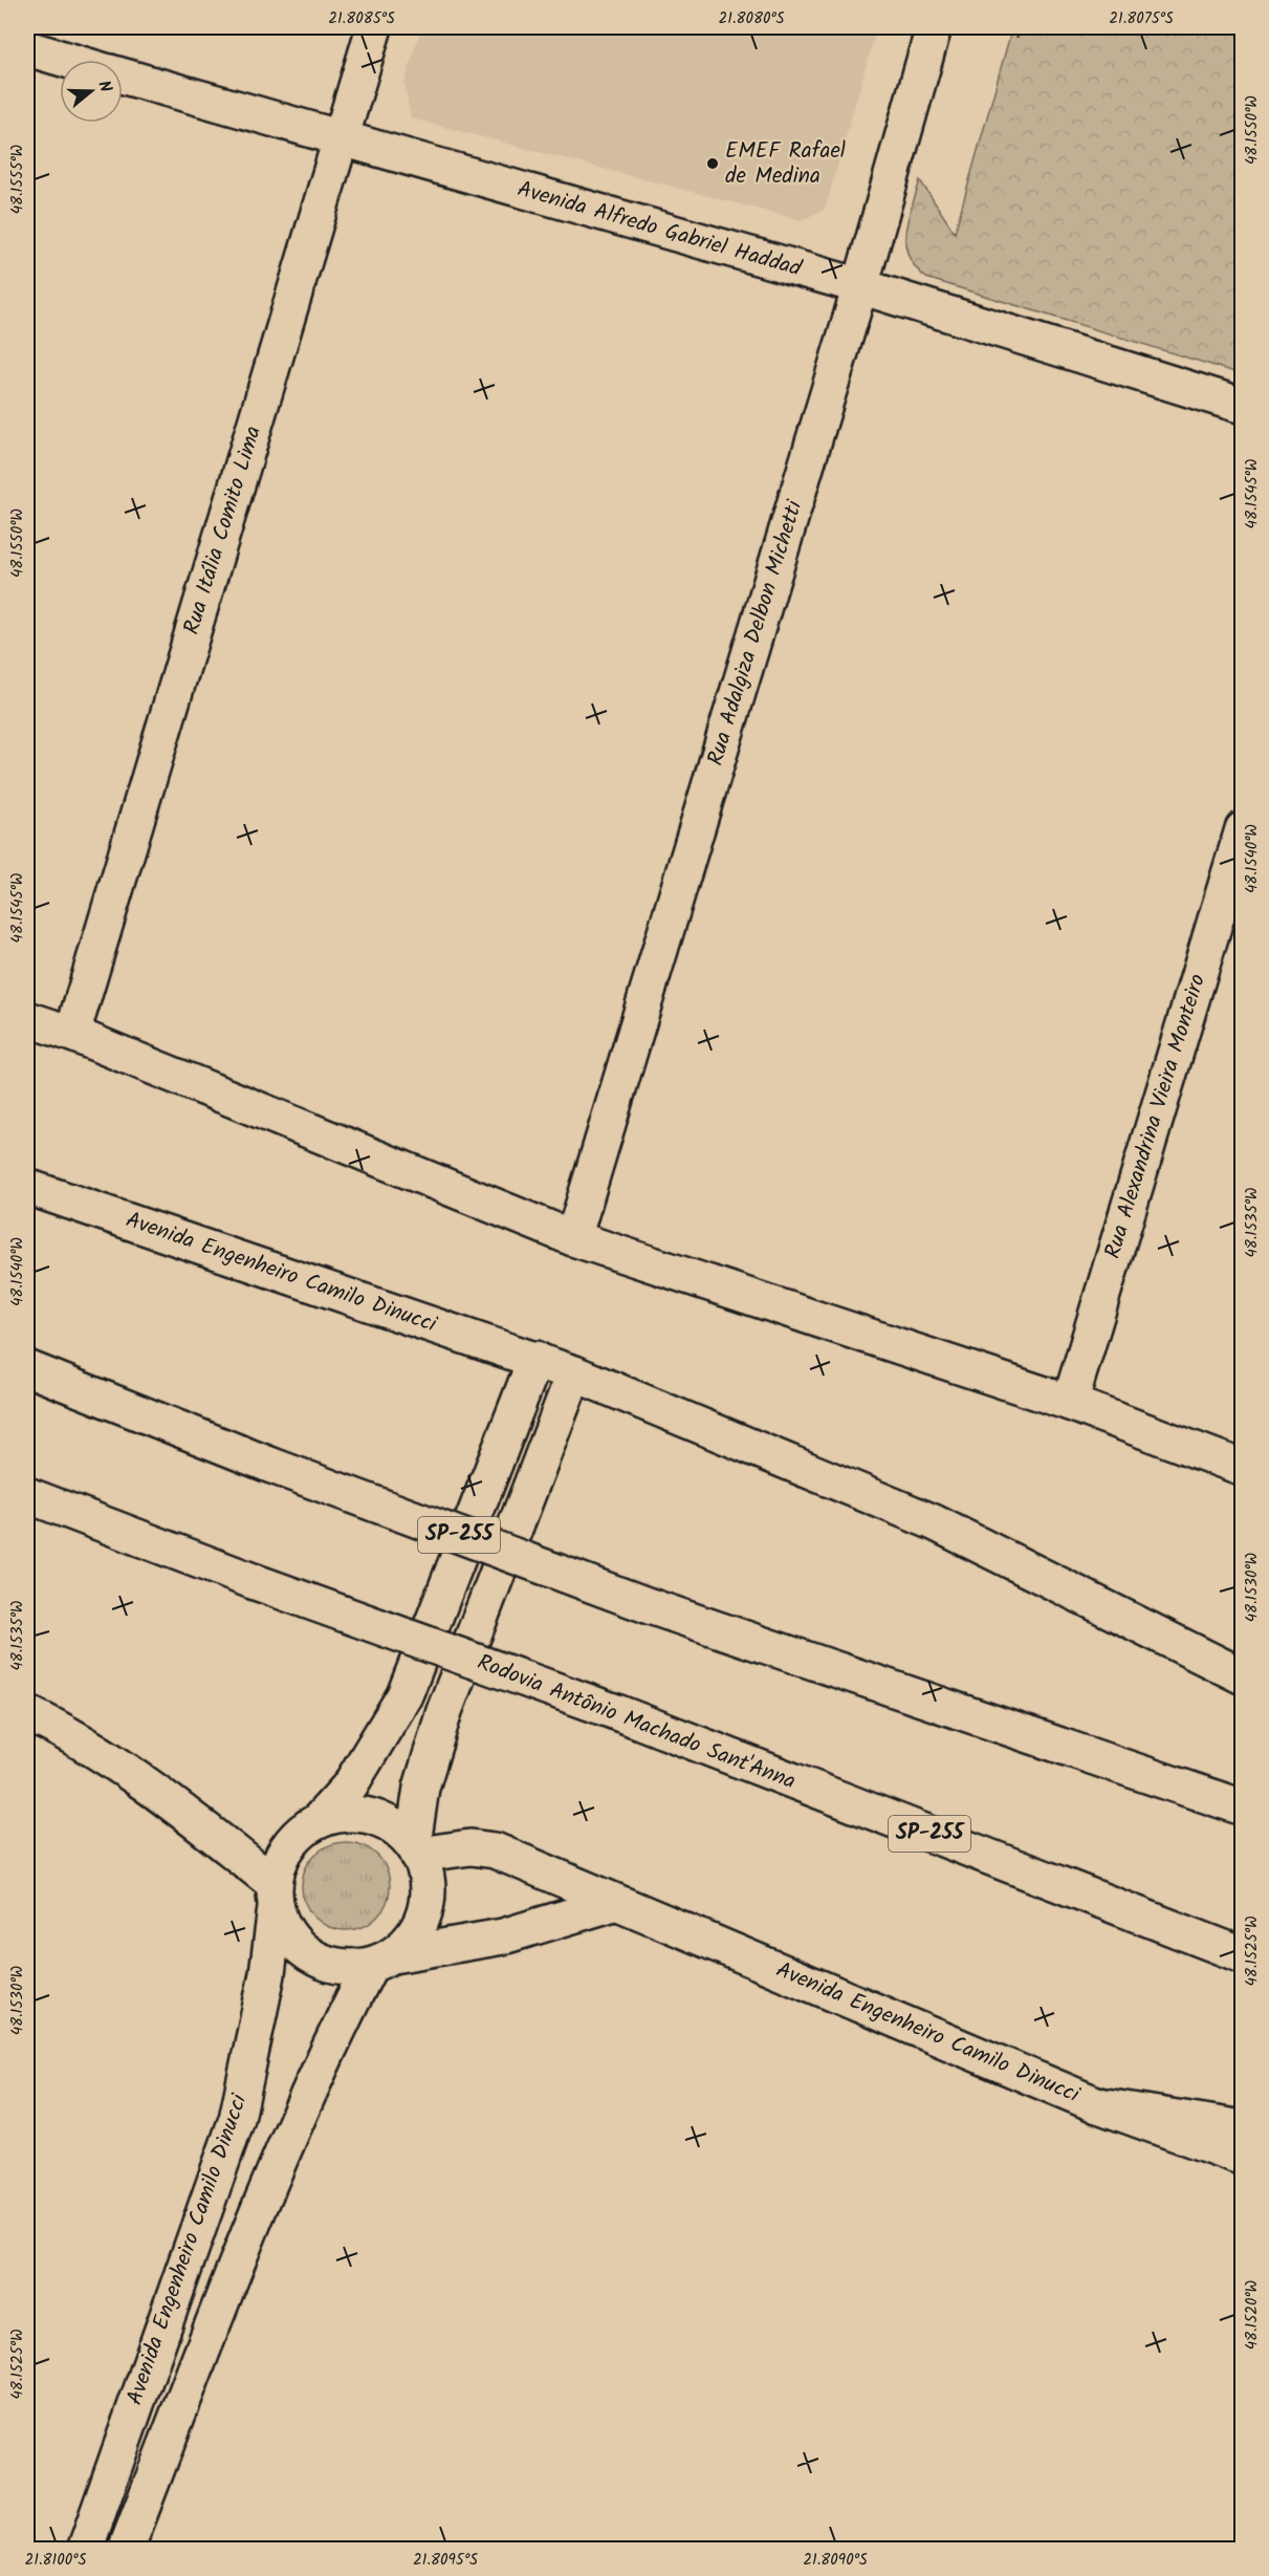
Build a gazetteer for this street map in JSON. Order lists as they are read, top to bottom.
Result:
{
  "streets": {
    "main road": [
      "Avenida Alfredo Gabriel Haddad",
      "Rua Itália Comito Lima",
      "Rua Adalgiza Delbon Michetti",
      "Rua Alexandrina Vieira Monteiro",
      "Avenida Engenheiro Camilo Dinucci",
      "SP-255",
      "Rodovia Antônio Machado Sant'Anna"
    ]
  },
  "crossings": [
    ["Avenida Alfredo Gabriel Haddad", "Rua Itália Comito Lima"],
    ["Avenida Alfredo Gabriel Haddad", "Rua Adalgiza Delbon Michetti"]
  ],
  "places": ["EMEF Rafael de Medina"],
  "north": "right",
  "coordinates": [
    "21.8085°S",
    "21.8080°S",
    "21.8075°S",
    "48.1550°W",
    "48.1555°W",
    "48.1545°W",
    "48.1540°W",
    "48.1535°W",
    "48.1530°W",
    "48.1525°W",
    "48.1520°W",
    "21.8100°S",
    "21.8095°S",
    "21.8090°S"
  ]
}
